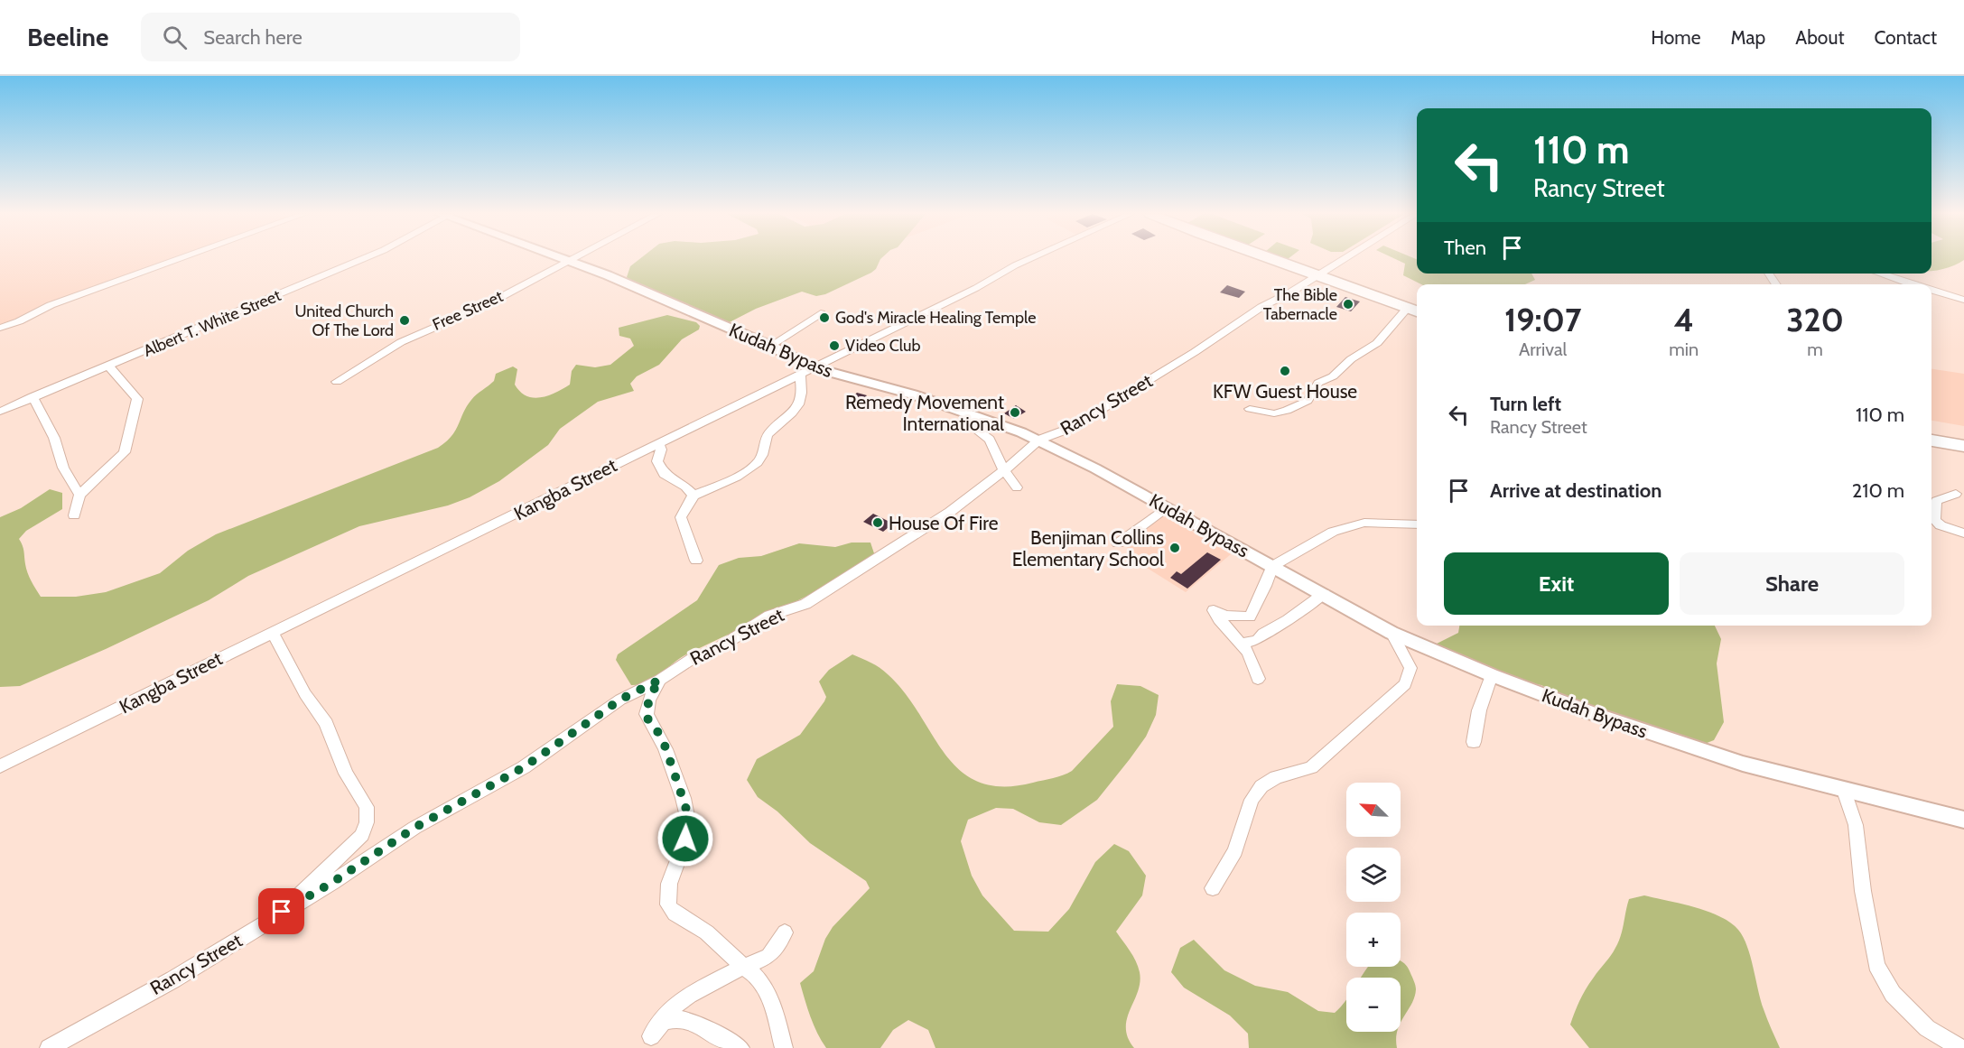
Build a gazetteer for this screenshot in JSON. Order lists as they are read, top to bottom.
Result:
{
  "streets": {
    "street": [
      "Free Street",
      "Albert T. White Street",
      "Kudah Bypass",
      "Rancy Street",
      "Kangba Street"
    ]
  },
  "crossings": [
    ["Free Street", "Kudah Bypass"],
    ["Kudah Bypass", "Rancy Street"],
    ["Kudah Bypass", "Kangba Street"]
  ],
  "places": [
    "The Bible Tabernacle",
    "God's Miracle Healing Temple",
    "United Church Of The Lord",
    "Video Club",
    "KFW Guest House",
    "Remedy Movement International",
    "House Of Fire",
    "Benjiman Collins Elementary School"
  ],
  "north": "top left",
  "page": {
    "header": "Beeline",
    "search": "Search here",
    "nav": [
      "Home",
      "Map",
      "About",
      "Contact"
    ],
    "turn": ["110 m", "Rancy Street"],
    "then": "Then",
    "eta": [
      "19:07",
      "Arrival",
      "4",
      "min",
      "320",
      "m"
    ],
    "list": [
      {
        "name": "Turn left",
        "note": "Rancy Street",
        "value": "110 m"
      },
      {
        "name": "Arrive at destination",
        "value": "210 m"
      }
    ],
    "buttons": ["Exit", "Share"],
    "map_buttons": ["+", "−"]
  }
}
